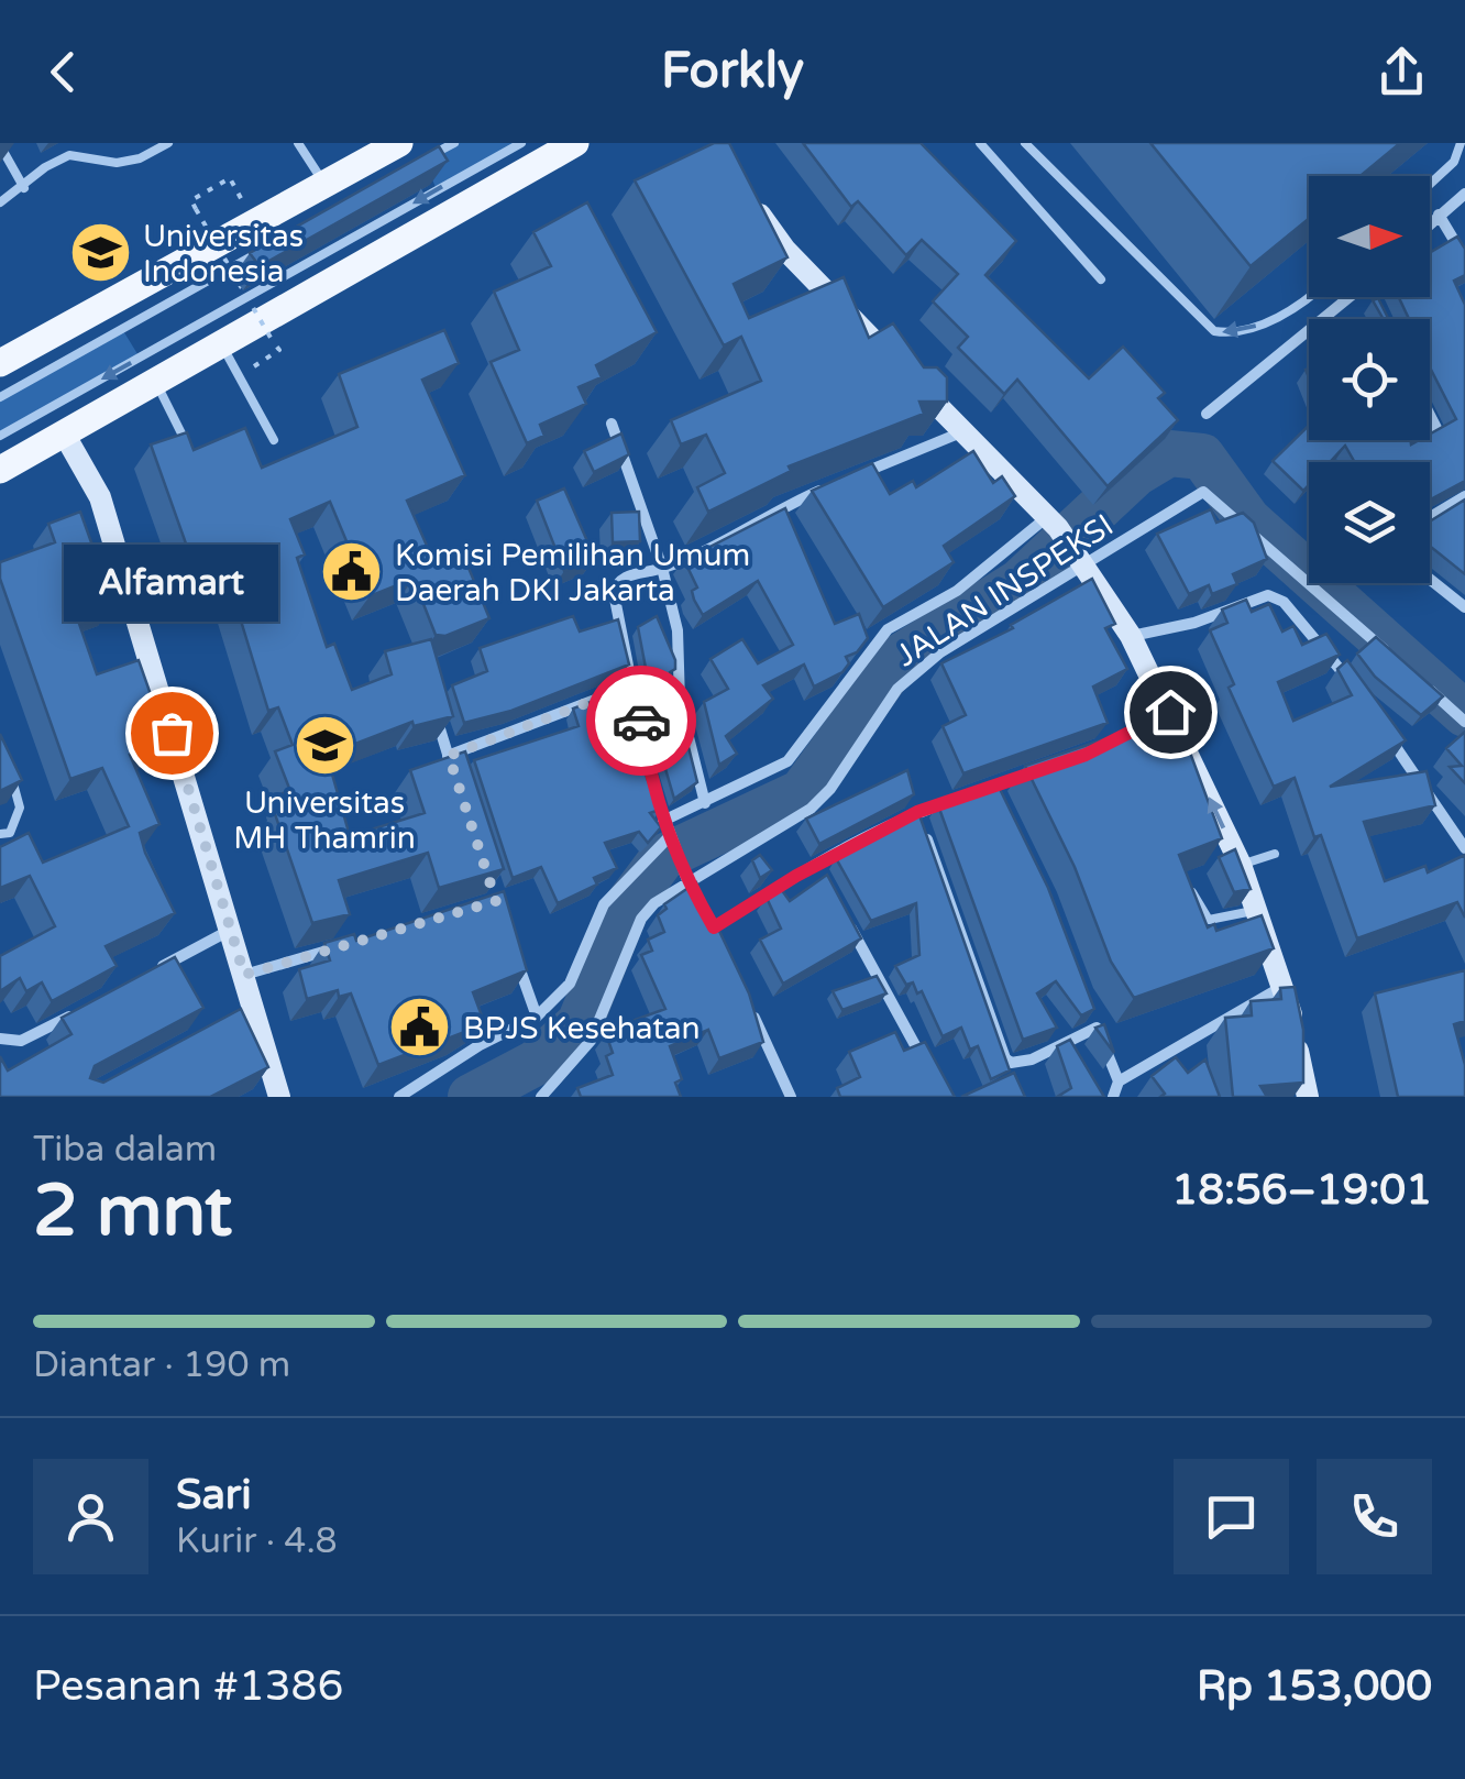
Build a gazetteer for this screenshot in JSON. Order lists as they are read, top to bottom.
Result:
{
  "streets": {
    "street": ["JALAN INSPEKSI"]
  },
  "places": {
    "school or university": ["Universitas Indonesia", "Universitas MH Thamrin"],
    "public building": ["Komisi Pemilihan Umum Daerah DKI Jakarta", "BPJS Kesehatan"],
    "other": ["Alfamart"]
  },
  "north": "right",
  "page": {
    "header": "Forkly",
    "bubble": "Alfamart",
    "heading": ["2 mnt", "Tiba dalam", "18:56–19:01"],
    "panel": [
      "Sari",
      "Kurir · 4.8",
      "Pesanan #1386",
      "Rp 153,000"
    ],
    "bar": "Diantar · 190 m"
  }
}
